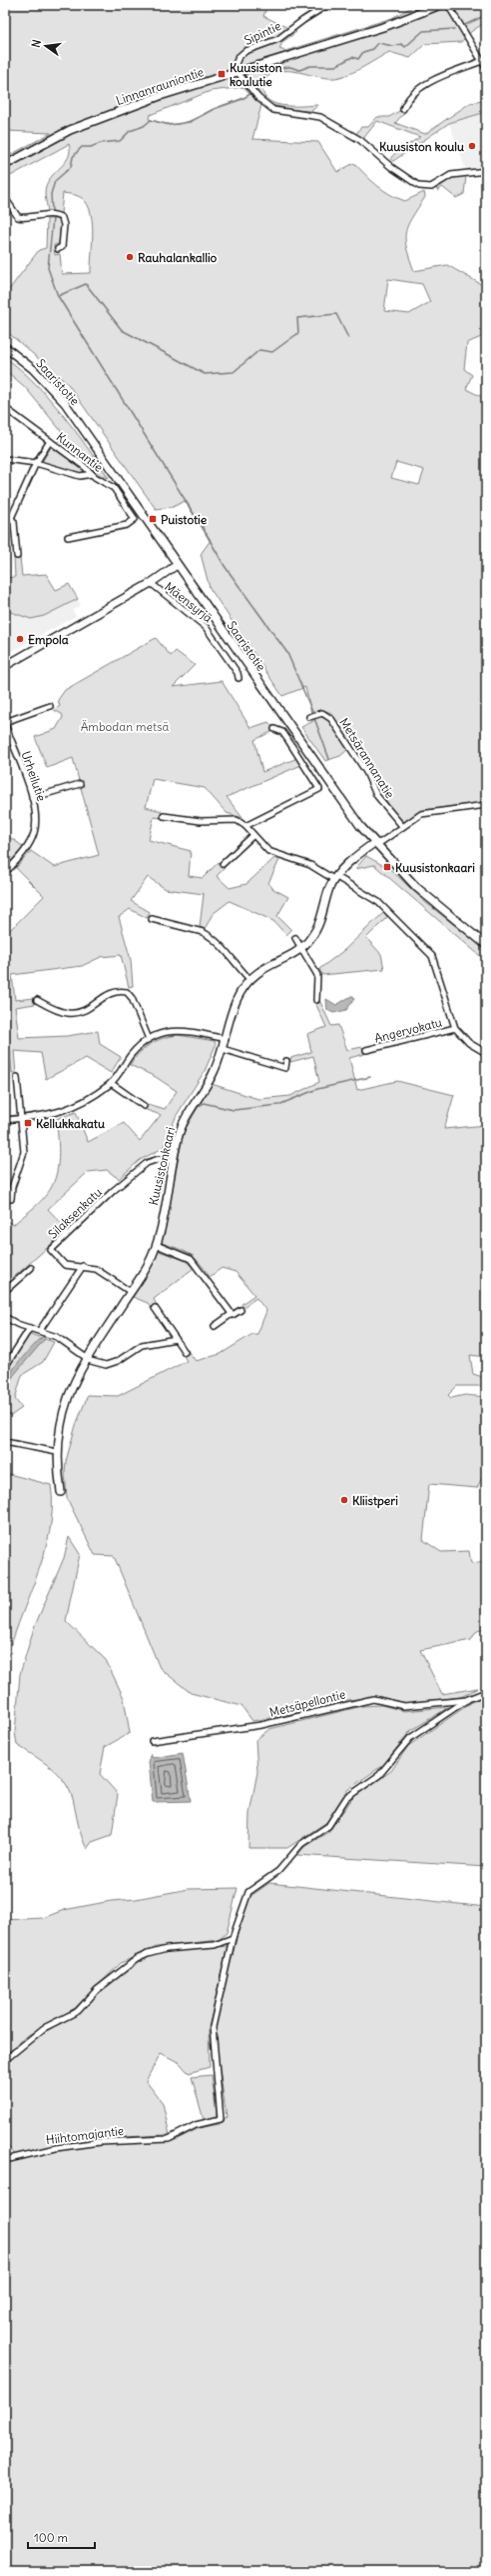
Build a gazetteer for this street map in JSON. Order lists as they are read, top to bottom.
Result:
{
  "streets": {
    "street": [
      "Sipintie",
      "Linnanrauniontie",
      "Saaristotie",
      "Kunnantie",
      "Mäensyrjä",
      "Metsärannanatie",
      "Urheilutie",
      "Angervokatu",
      "Kuusistonkaari",
      "Silaksenkatu",
      "Metsäpellontie",
      "Hiihtomajantie"
    ]
  },
  "crossings": [
    ["Sipintie", "Linnanrauniontie"],
    ["Kuusistonkaari", "Silaksenkatu"]
  ],
  "parks": ["Ämbodan metsä"],
  "places": {
    "transit": [
      "Kuusiston koulutie",
      "Puistotie",
      "Kuusistonkaari",
      "Kellukkakatu"
    ],
    "other": [
      "Kuusiston koulu",
      "Rauhalankallio",
      "Empola",
      "Kliistperi"
    ]
  },
  "scale_bar": "100 m",
  "north": "left"
}
